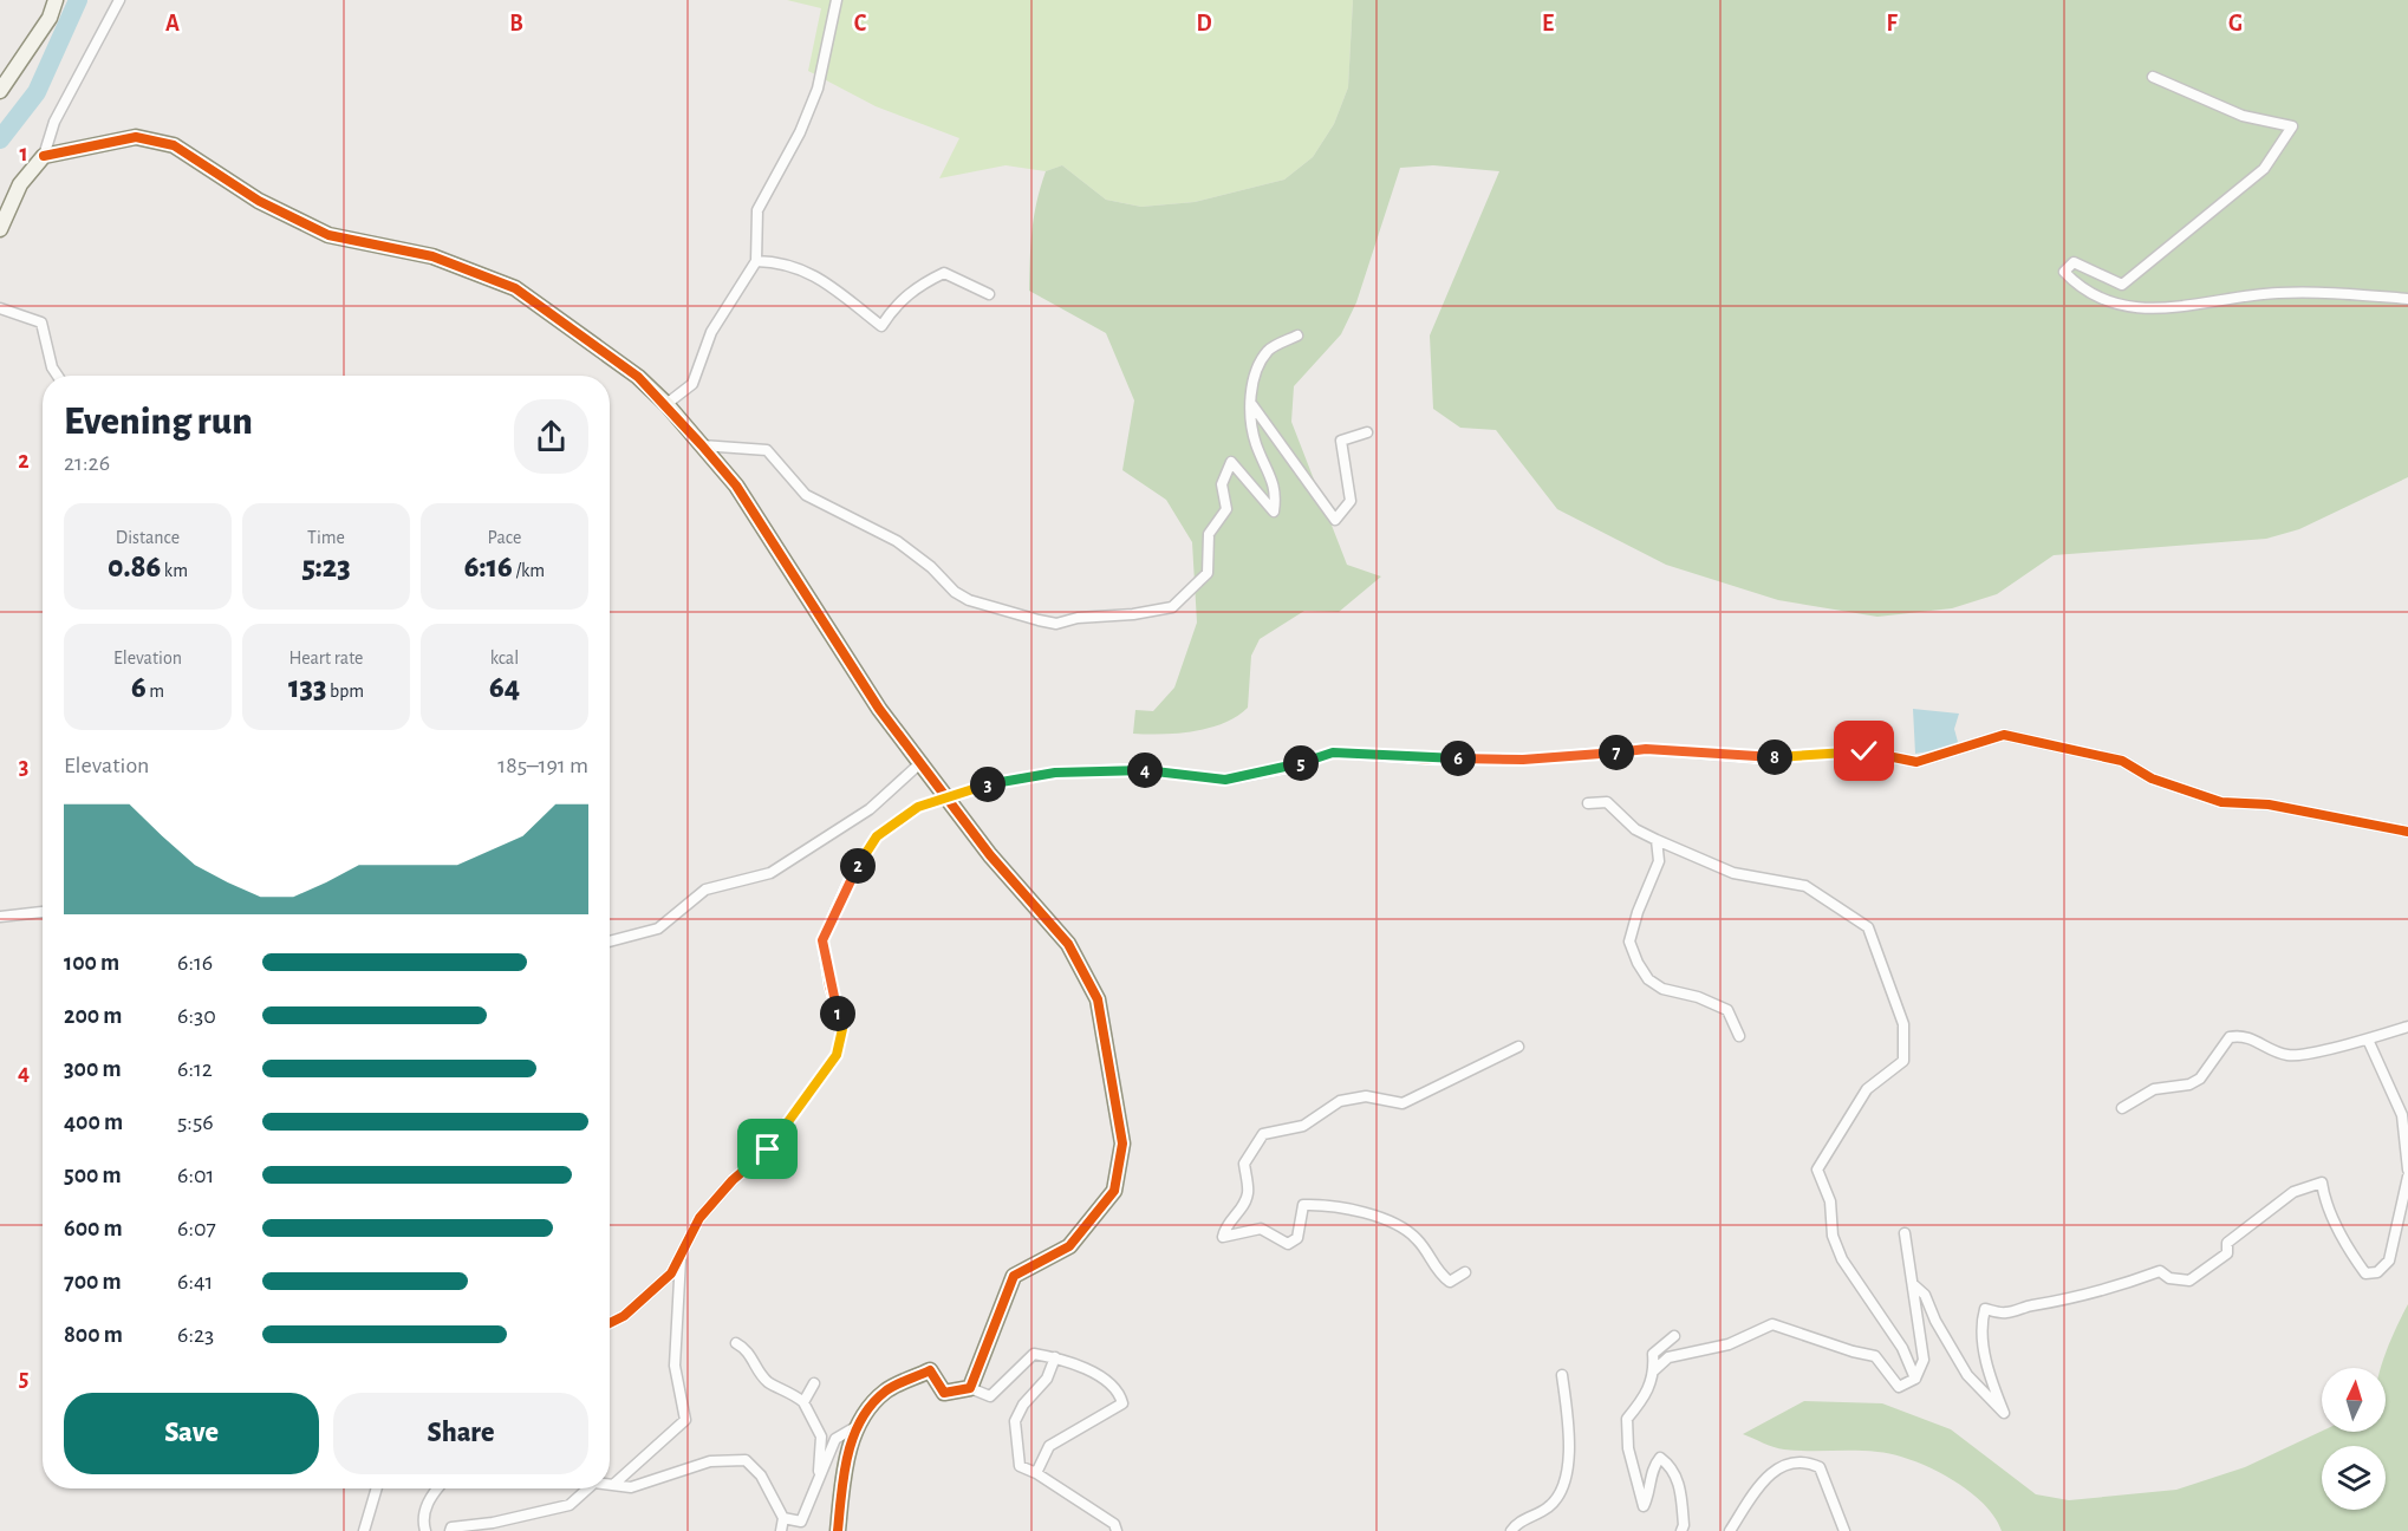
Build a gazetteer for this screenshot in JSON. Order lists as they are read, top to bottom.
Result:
{
  "north": "top",
  "page": {
    "heading": ["Evening run", "21:26"],
    "stats": [
      ["Distance", "0.86 km"],
      ["Time", "5:23"],
      ["Pace", "6:16 /km"],
      ["Elevation", "6 m"],
      ["Heart rate", "133 bpm"],
      ["kcal", "64"]
    ],
    "pins": [
      "7",
      "8",
      "6",
      "5",
      "4",
      "3",
      "2",
      "1"
    ],
    "chart": ["Elevation", "185–191 m"],
    "list": [
      {
        "name": "100 m",
        "note": "6:16"
      },
      {
        "name": "200 m",
        "note": "6:30"
      },
      {
        "name": "300 m",
        "note": "6:12"
      },
      {
        "name": "400 m",
        "note": "5:56"
      },
      {
        "name": "500 m",
        "note": "6:01"
      },
      {
        "name": "600 m",
        "note": "6:07"
      },
      {
        "name": "700 m",
        "note": "6:41"
      },
      {
        "name": "800 m",
        "note": "6:23"
      }
    ],
    "buttons": ["Save", "Share"]
  },
  "grid": {
    "columns": [
      "A",
      "B",
      "C",
      "D",
      "E",
      "F",
      "G"
    ],
    "rows": [
      "1",
      "2",
      "3",
      "4",
      "5"
    ]
  }
}
